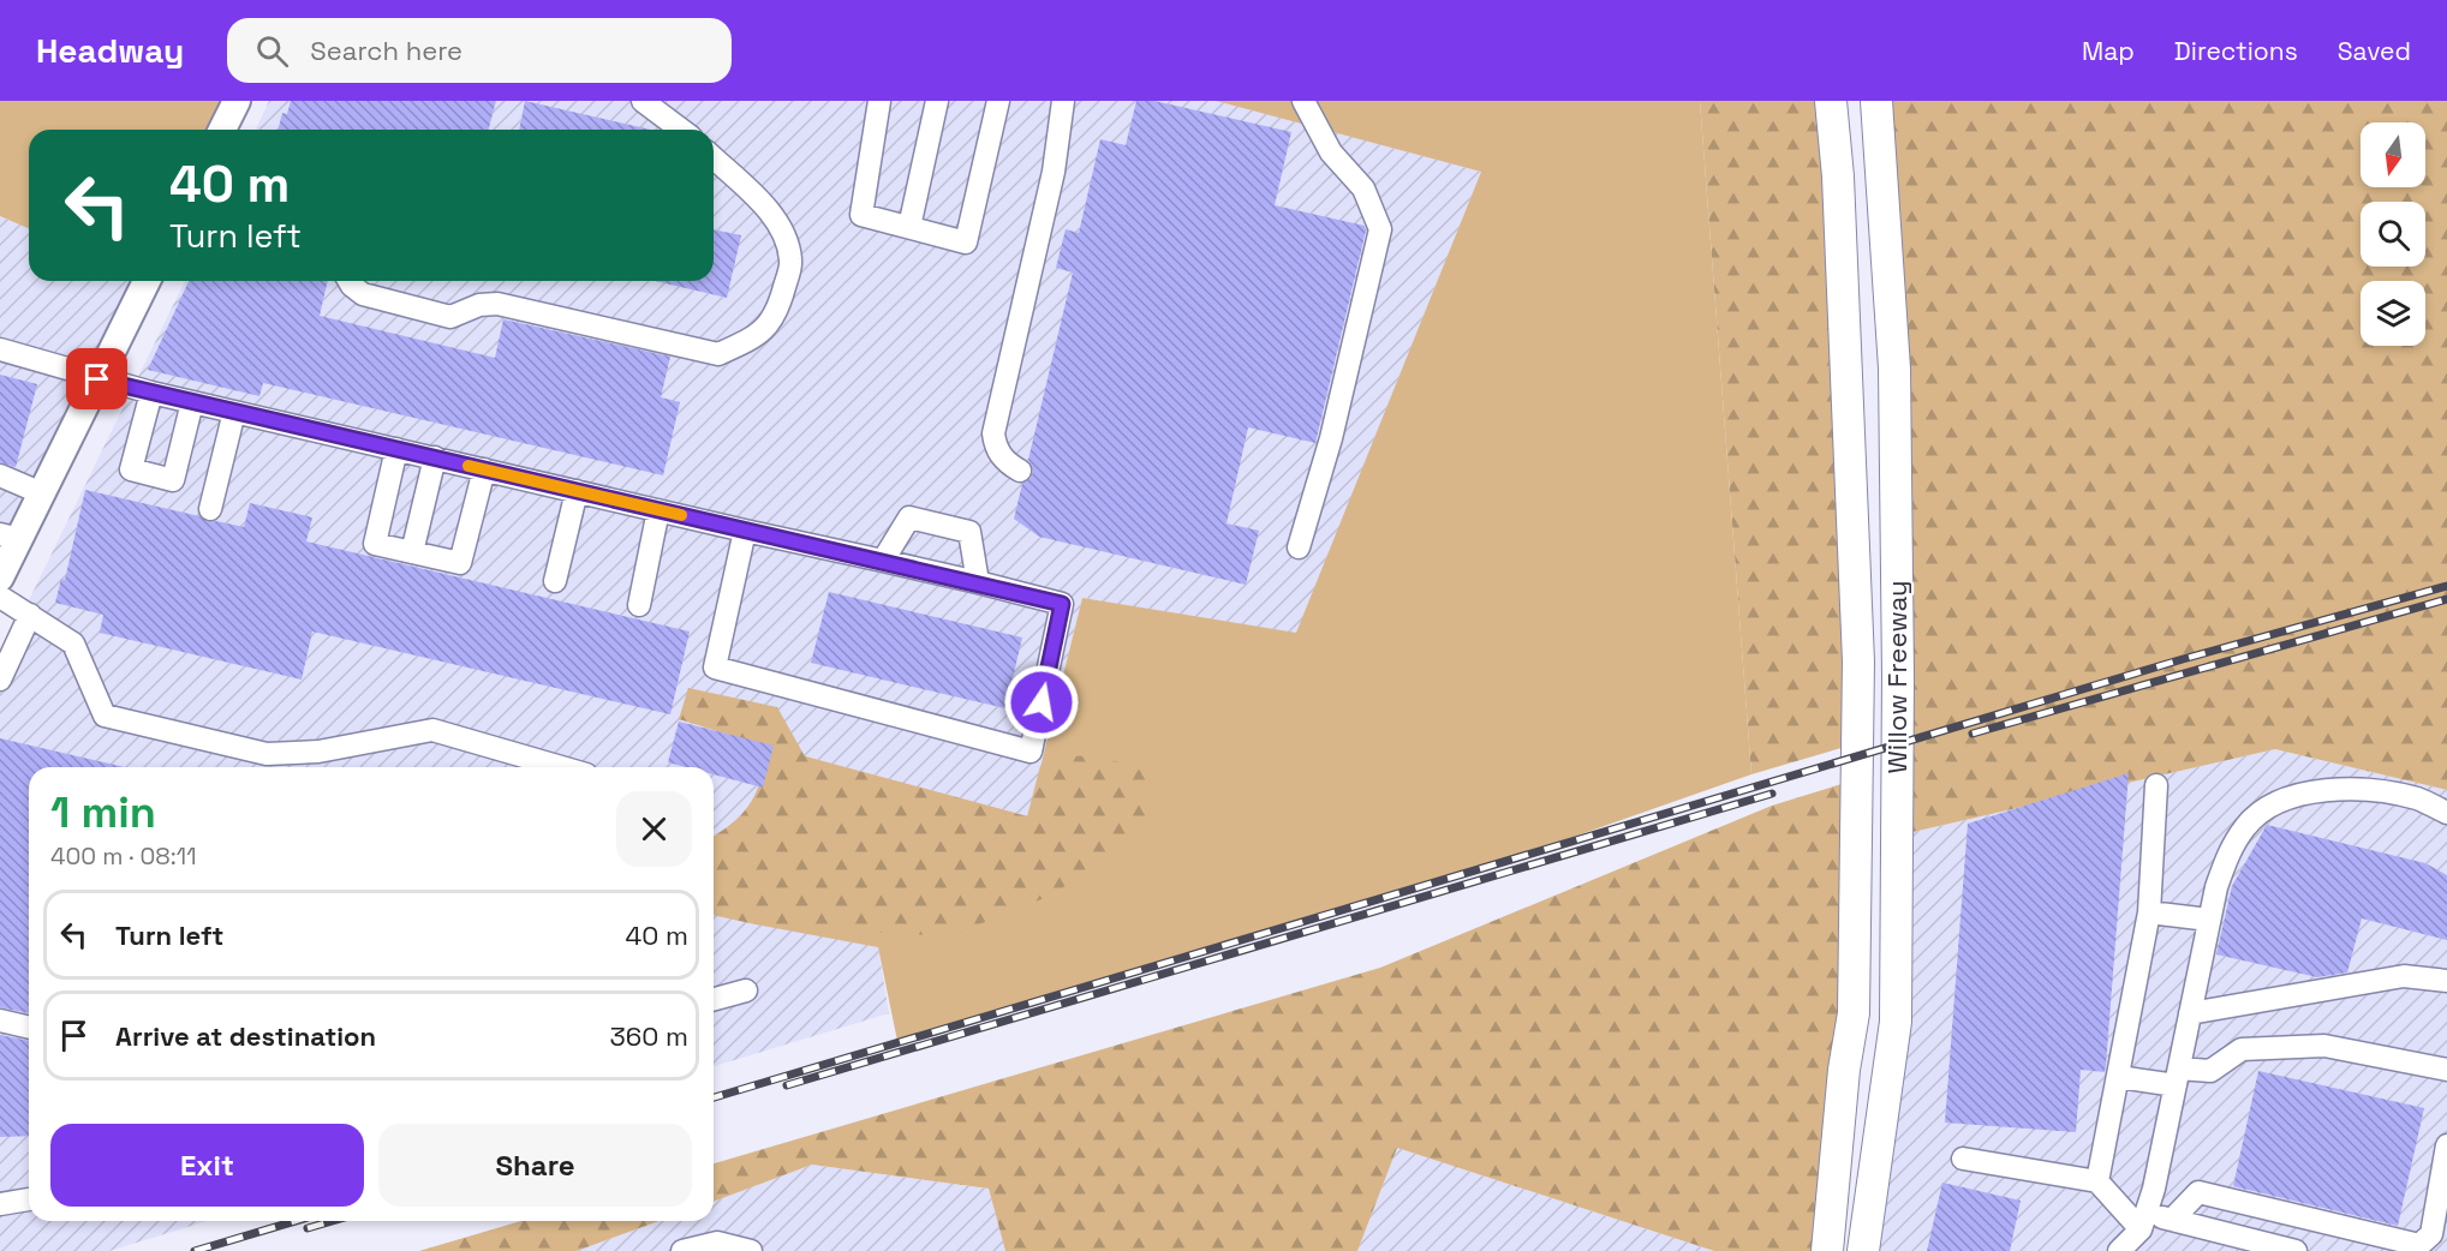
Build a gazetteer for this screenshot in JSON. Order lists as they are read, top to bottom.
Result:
{
  "streets": {
    "highway": ["Willow Freeway"]
  },
  "north": "bottom",
  "page": {
    "header": "Headway",
    "search": "Search here",
    "nav": ["Map", "Directions", "Saved"],
    "turn": ["40 m", "Turn left"],
    "heading": ["1 min", "400 m · 08:11"],
    "list": [
      {
        "name": "Turn left",
        "value": "40 m"
      },
      {
        "name": "Arrive at destination",
        "value": "360 m"
      }
    ],
    "buttons": ["Exit", "Share"]
  }
}
